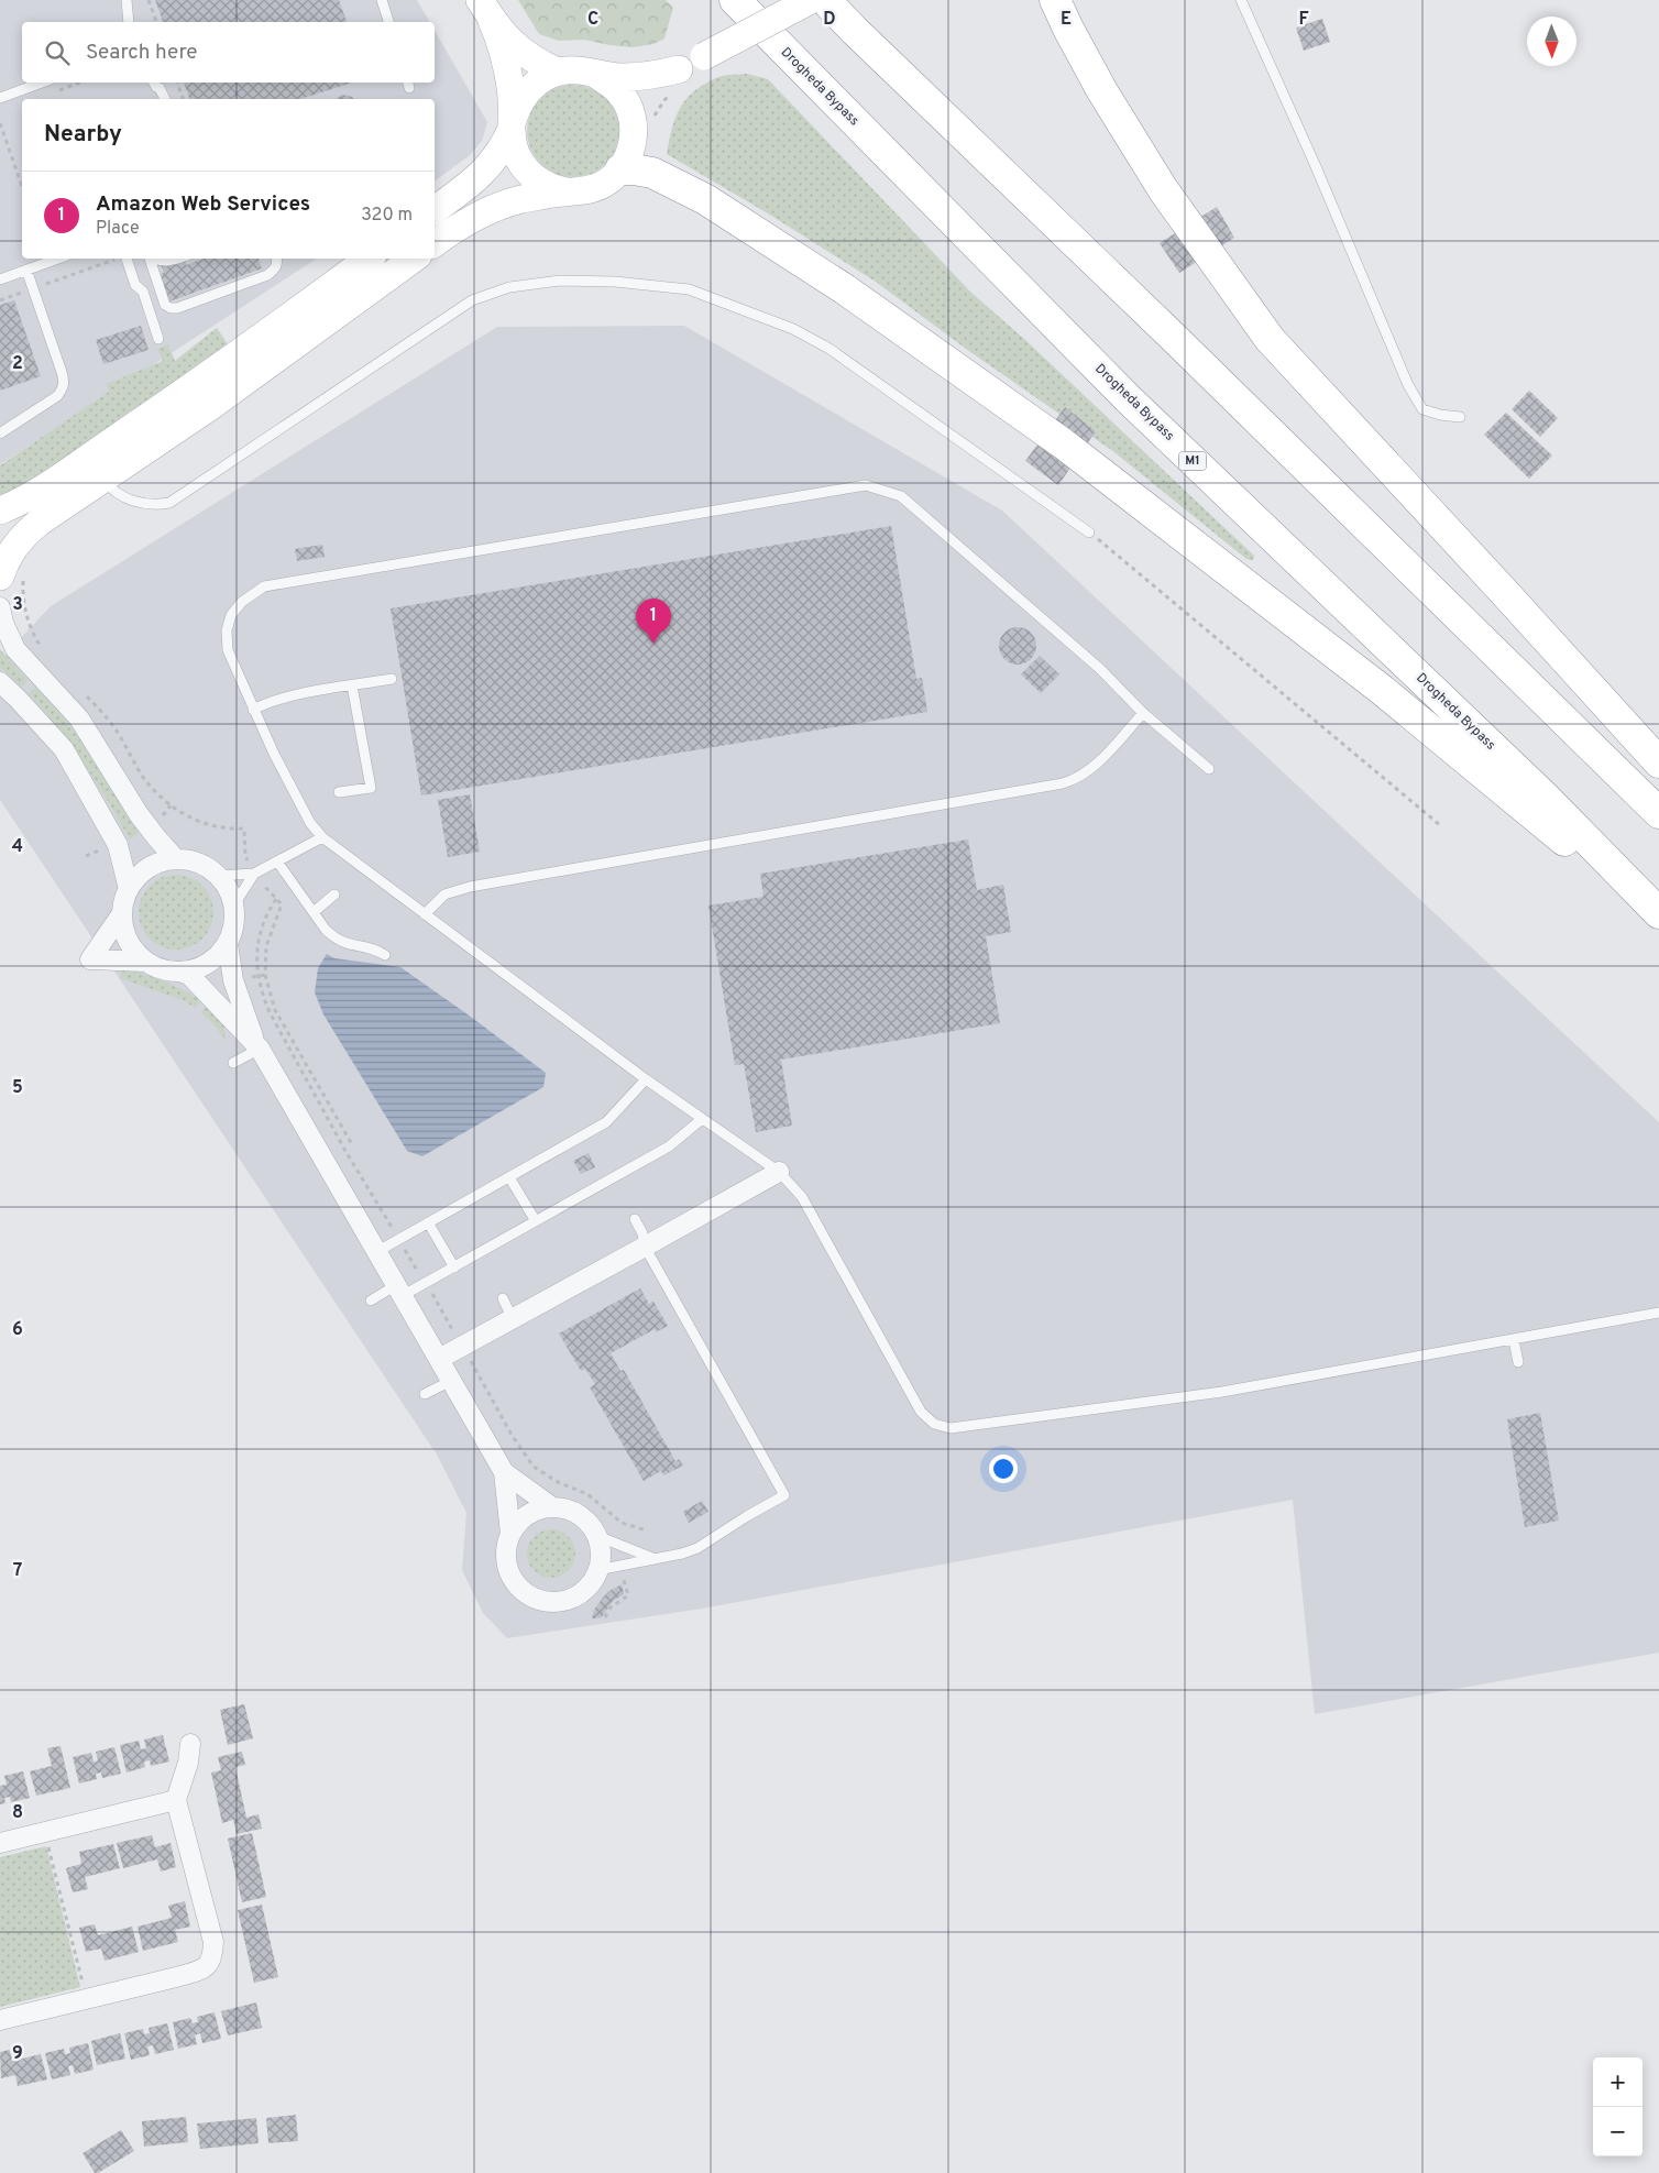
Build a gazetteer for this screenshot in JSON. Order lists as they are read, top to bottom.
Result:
{
  "streets": {
    "highway": ["Drogheda Bypass", "M1"]
  },
  "north": "bottom",
  "page": {
    "search": "Search here",
    "heading": "Nearby",
    "list": [
      {
        "mark": "1",
        "name": "Amazon Web Services",
        "note": "Place",
        "value": "320 m"
      }
    ],
    "pins": "1",
    "map_buttons": ["+", "−"]
  },
  "grid": {
    "columns": [
      "C",
      "D",
      "E",
      "F"
    ],
    "rows": [
      "2",
      "3",
      "4",
      "5",
      "6",
      "7",
      "8",
      "9"
    ]
  }
}
